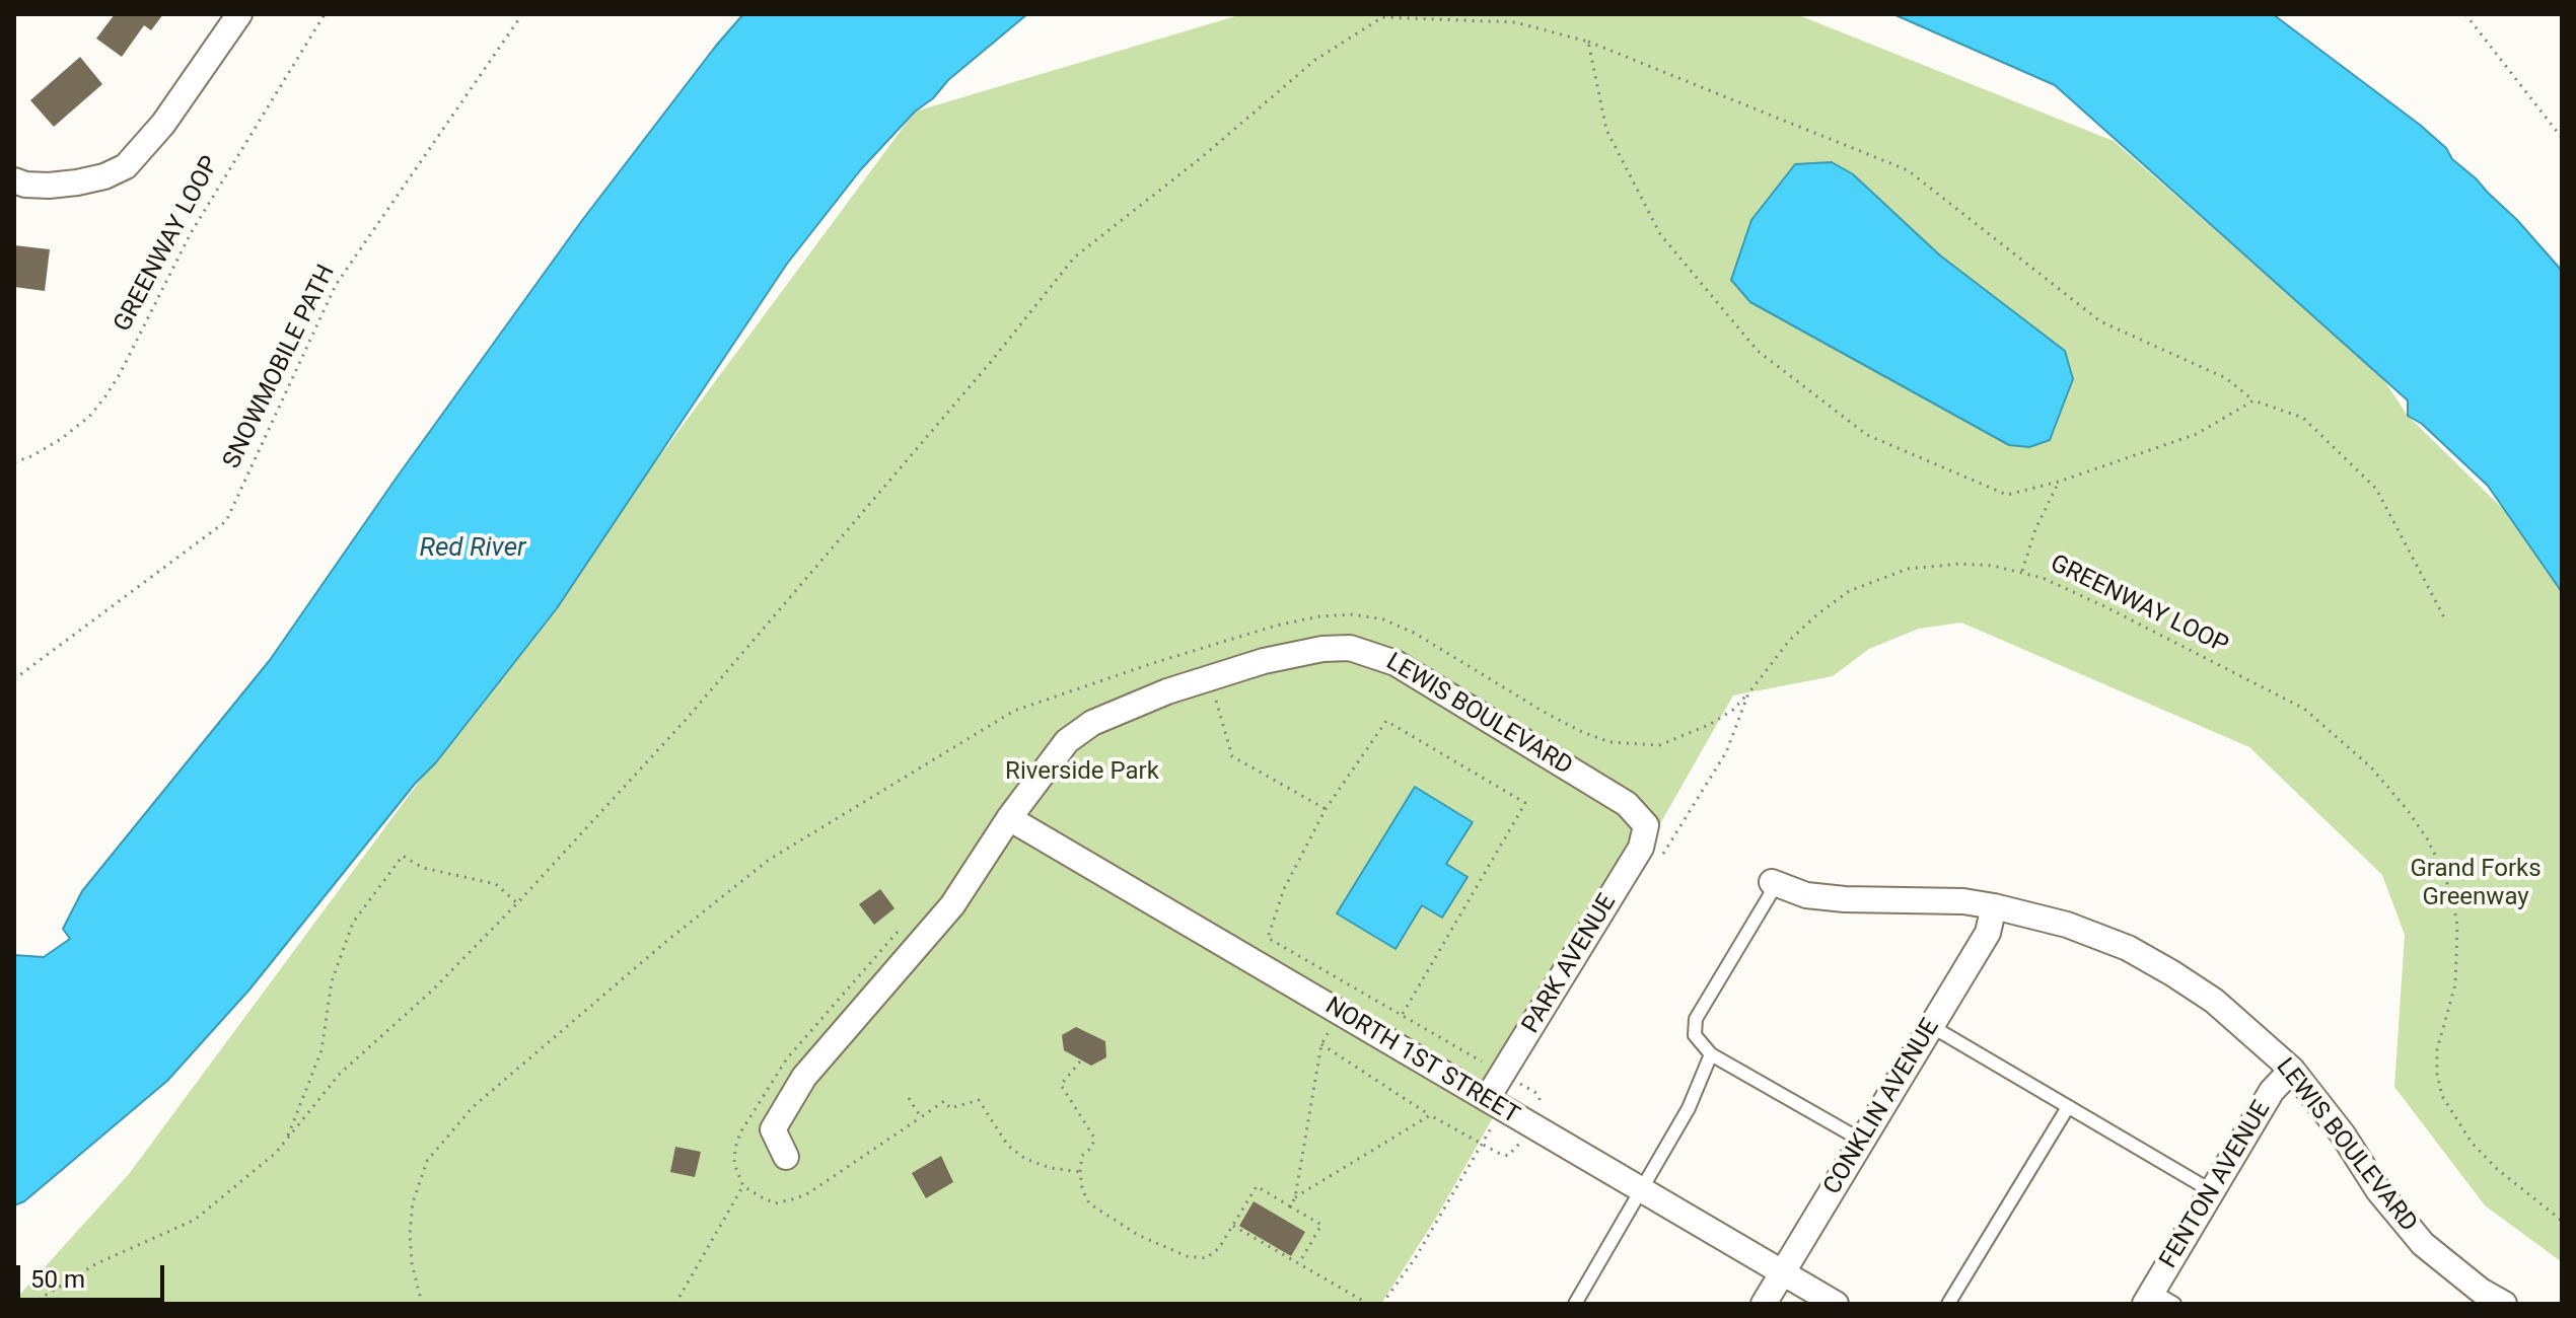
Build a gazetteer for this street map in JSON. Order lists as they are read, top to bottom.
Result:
{
  "streets": {
    "street": [
      "LEWIS BOULEVARD",
      "PARK AVENUE",
      "NORTH 1ST STREET",
      "CONKLIN AVENUE",
      "FENTON AVENUE"
    ],
    "path": ["GREENWAY LOOP", "SNOWMOBILE PATH"]
  },
  "crossings": [
    ["LEWIS BOULEVARD", "PARK AVENUE"],
    ["LEWIS BOULEVARD", "NORTH 1ST STREET"],
    ["LEWIS BOULEVARD", "CONKLIN AVENUE"],
    ["LEWIS BOULEVARD", "FENTON AVENUE"],
    ["PARK AVENUE", "NORTH 1ST STREET"],
    ["NORTH 1ST STREET", "CONKLIN AVENUE"]
  ],
  "water": ["Red River"],
  "parks": ["Riverside Park", "Grand Forks Greenway"],
  "scale_bar": "50 m"
}
